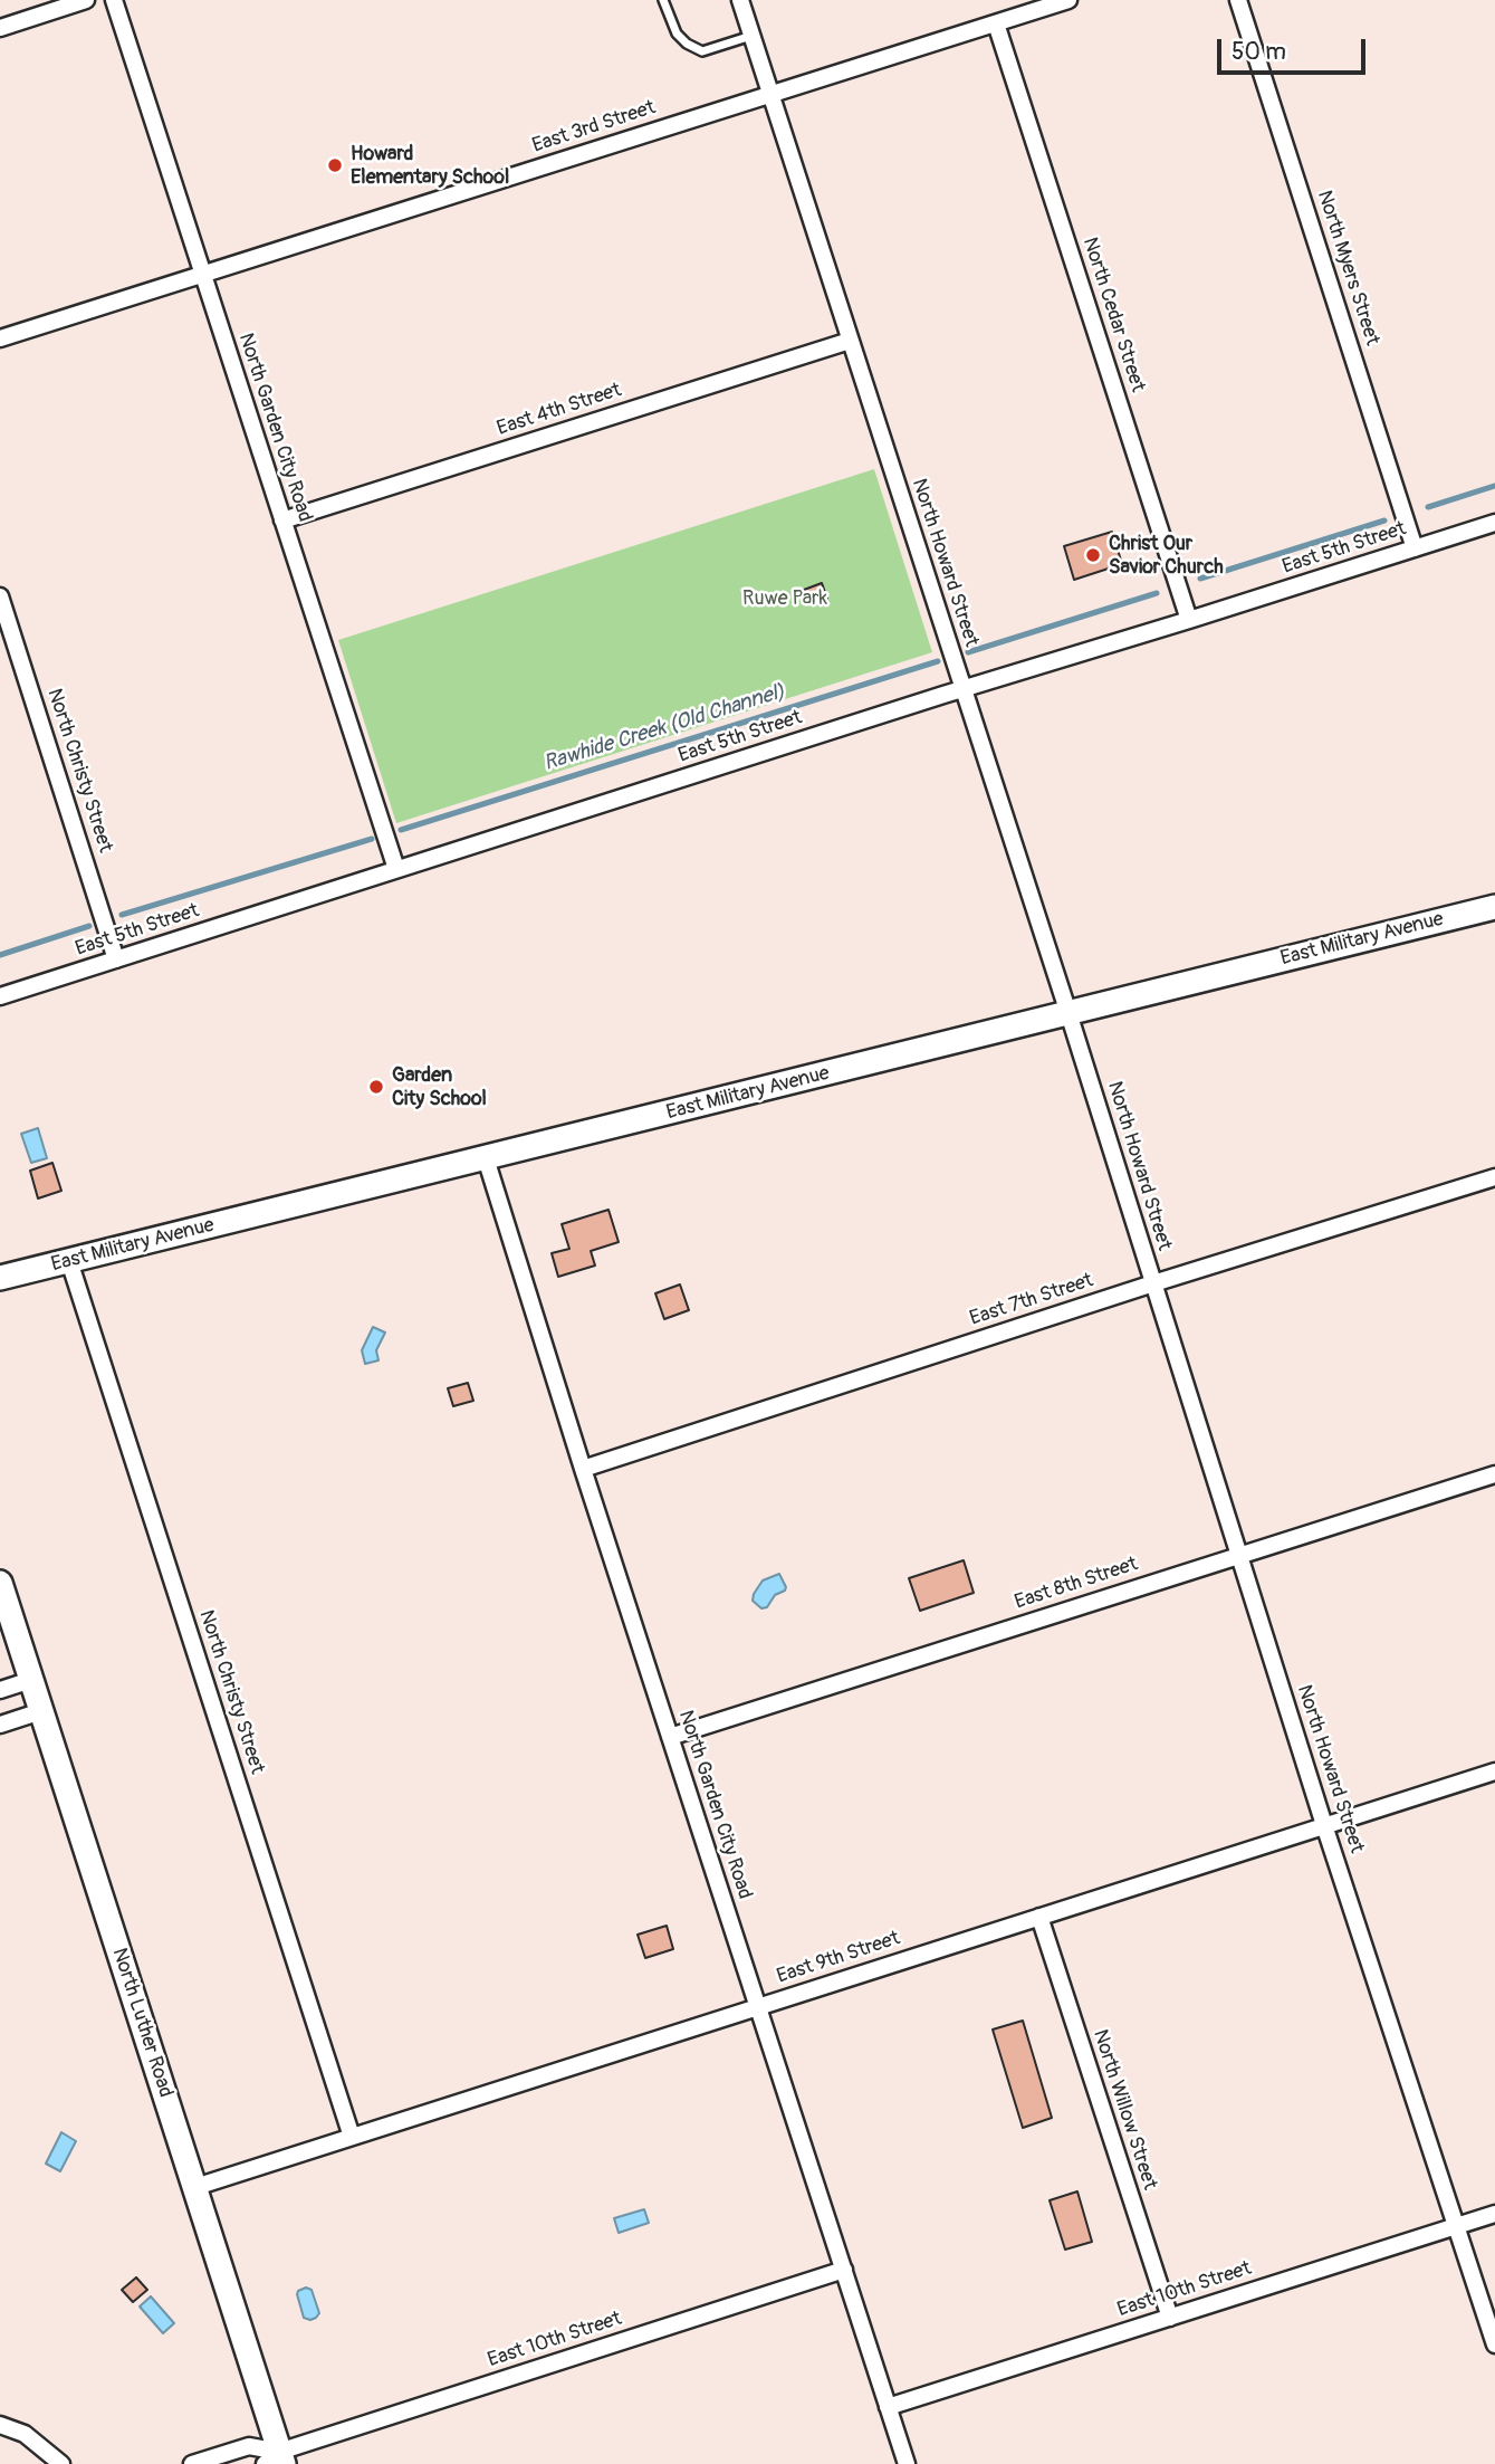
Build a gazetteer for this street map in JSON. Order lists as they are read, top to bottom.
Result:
{
  "streets": {
    "main road": ["East Military Avenue", "North Luther Road"],
    "street": [
      "East 3rd Street",
      "North Myers Street",
      "North Cedar Street",
      "East 4th Street",
      "North Garden City Road",
      "East 5th Street",
      "North Howard Street",
      "North Christy Street",
      "East 7th Street",
      "East 8th Street",
      "East 9th Street",
      "North Willow Street",
      "East 10th Street"
    ]
  },
  "crossings": [
    ["East 3rd Street", "North Cedar Street"],
    ["East 3rd Street", "North Garden City Road"],
    ["East 3rd Street", "North Howard Street"],
    ["North Myers Street", "East 5th Street"],
    ["North Cedar Street", "East 5th Street"],
    ["East 4th Street", "North Garden City Road"],
    ["East 4th Street", "North Howard Street"],
    ["North Garden City Road", "East 5th Street"],
    ["North Garden City Road", "East Military Avenue"],
    ["North Garden City Road", "East 7th Street"],
    ["North Garden City Road", "East 8th Street"],
    ["North Garden City Road", "East 9th Street"],
    ["North Garden City Road", "East 10th Street"],
    ["East 5th Street", "North Howard Street"],
    ["East 5th Street", "North Christy Street"],
    ["North Howard Street", "East Military Avenue"],
    ["North Howard Street", "East 7th Street"],
    ["North Howard Street", "East 8th Street"],
    ["North Howard Street", "East 9th Street"],
    ["North Howard Street", "East 10th Street"],
    ["North Christy Street", "East Military Avenue"],
    ["North Christy Street", "East 9th Street"],
    ["East 9th Street", "North Luther Road"],
    ["East 9th Street", "North Willow Street"],
    ["North Luther Road", "East 10th Street"],
    ["North Willow Street", "East 10th Street"]
  ],
  "water": ["Rawhide Creek (Old Channel)"],
  "parks": ["Ruwe Park"],
  "places": ["Howard Elementary School", "Christ Our Savior Church", "Garden City School"],
  "scale_bar": "50 m"
}
